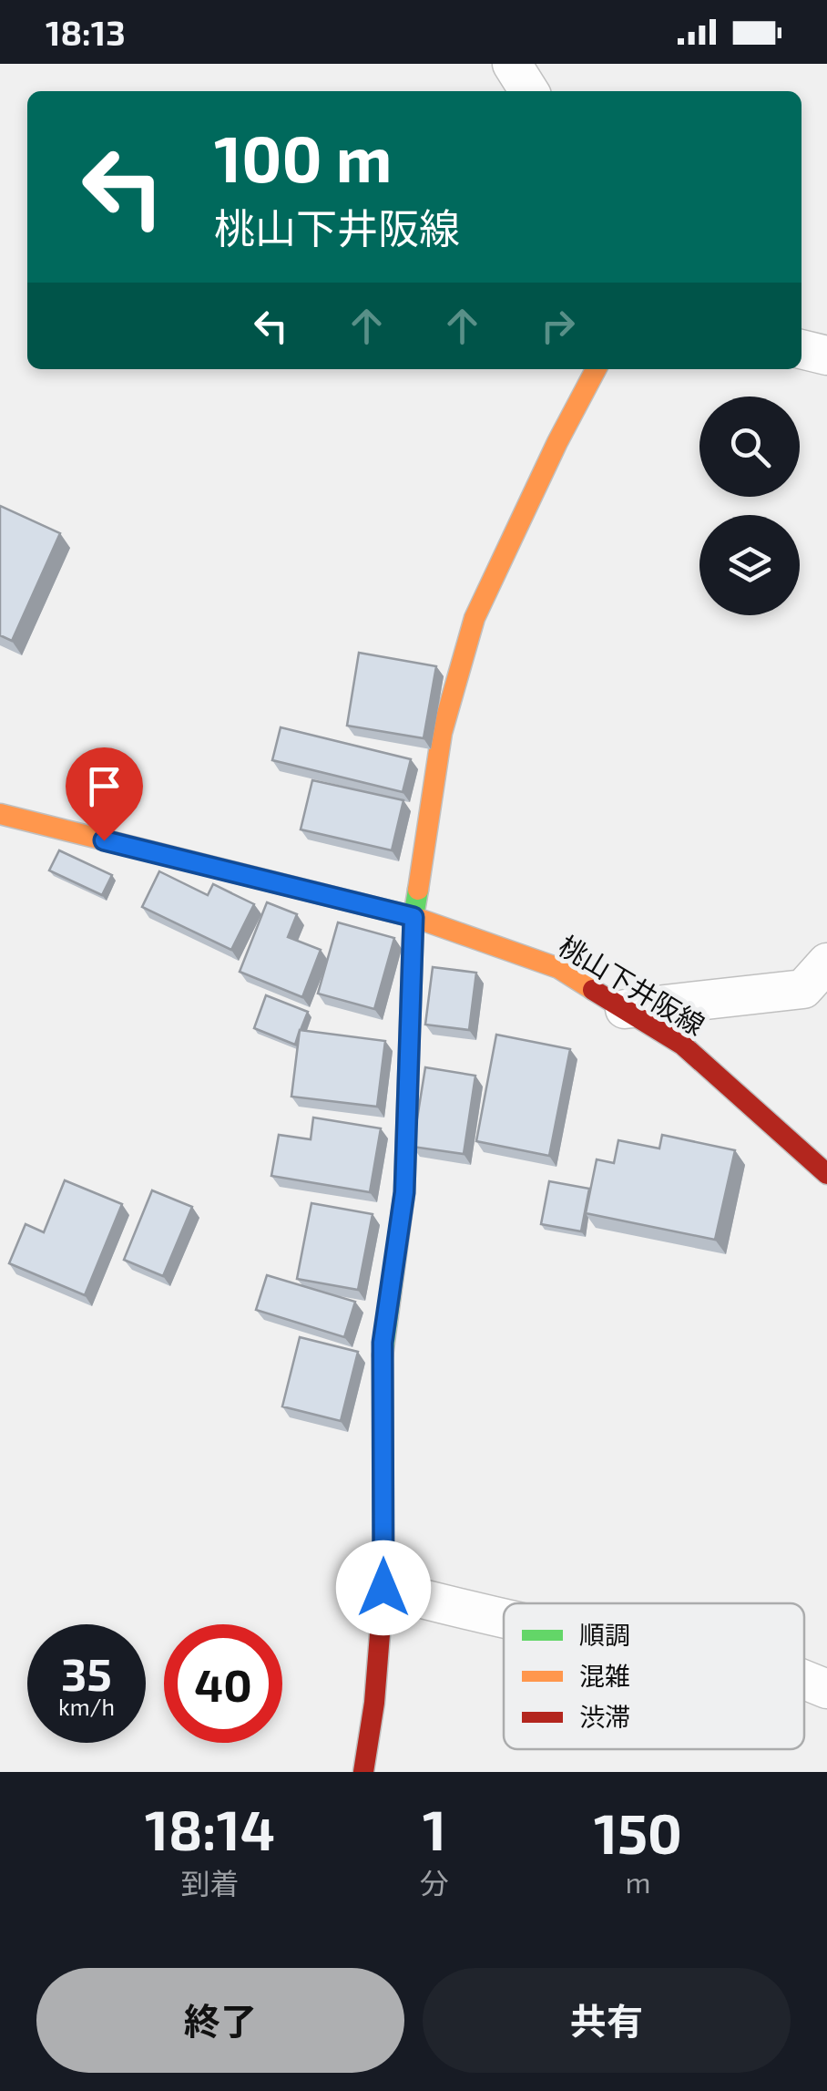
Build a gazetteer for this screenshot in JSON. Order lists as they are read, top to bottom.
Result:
{
  "streets": {
    "street": ["桃山下井阪線"]
  },
  "legend": ["順調", "混雑", "渋滞"],
  "page": {
    "status": "18:13",
    "turn": ["100 m", "桃山下井阪線"],
    "speed": "35 km/h",
    "limit": "40",
    "eta": [
      "18:14",
      "到着",
      "1",
      "分",
      "150",
      "m"
    ],
    "buttons": ["終了", "共有"]
  }
}
